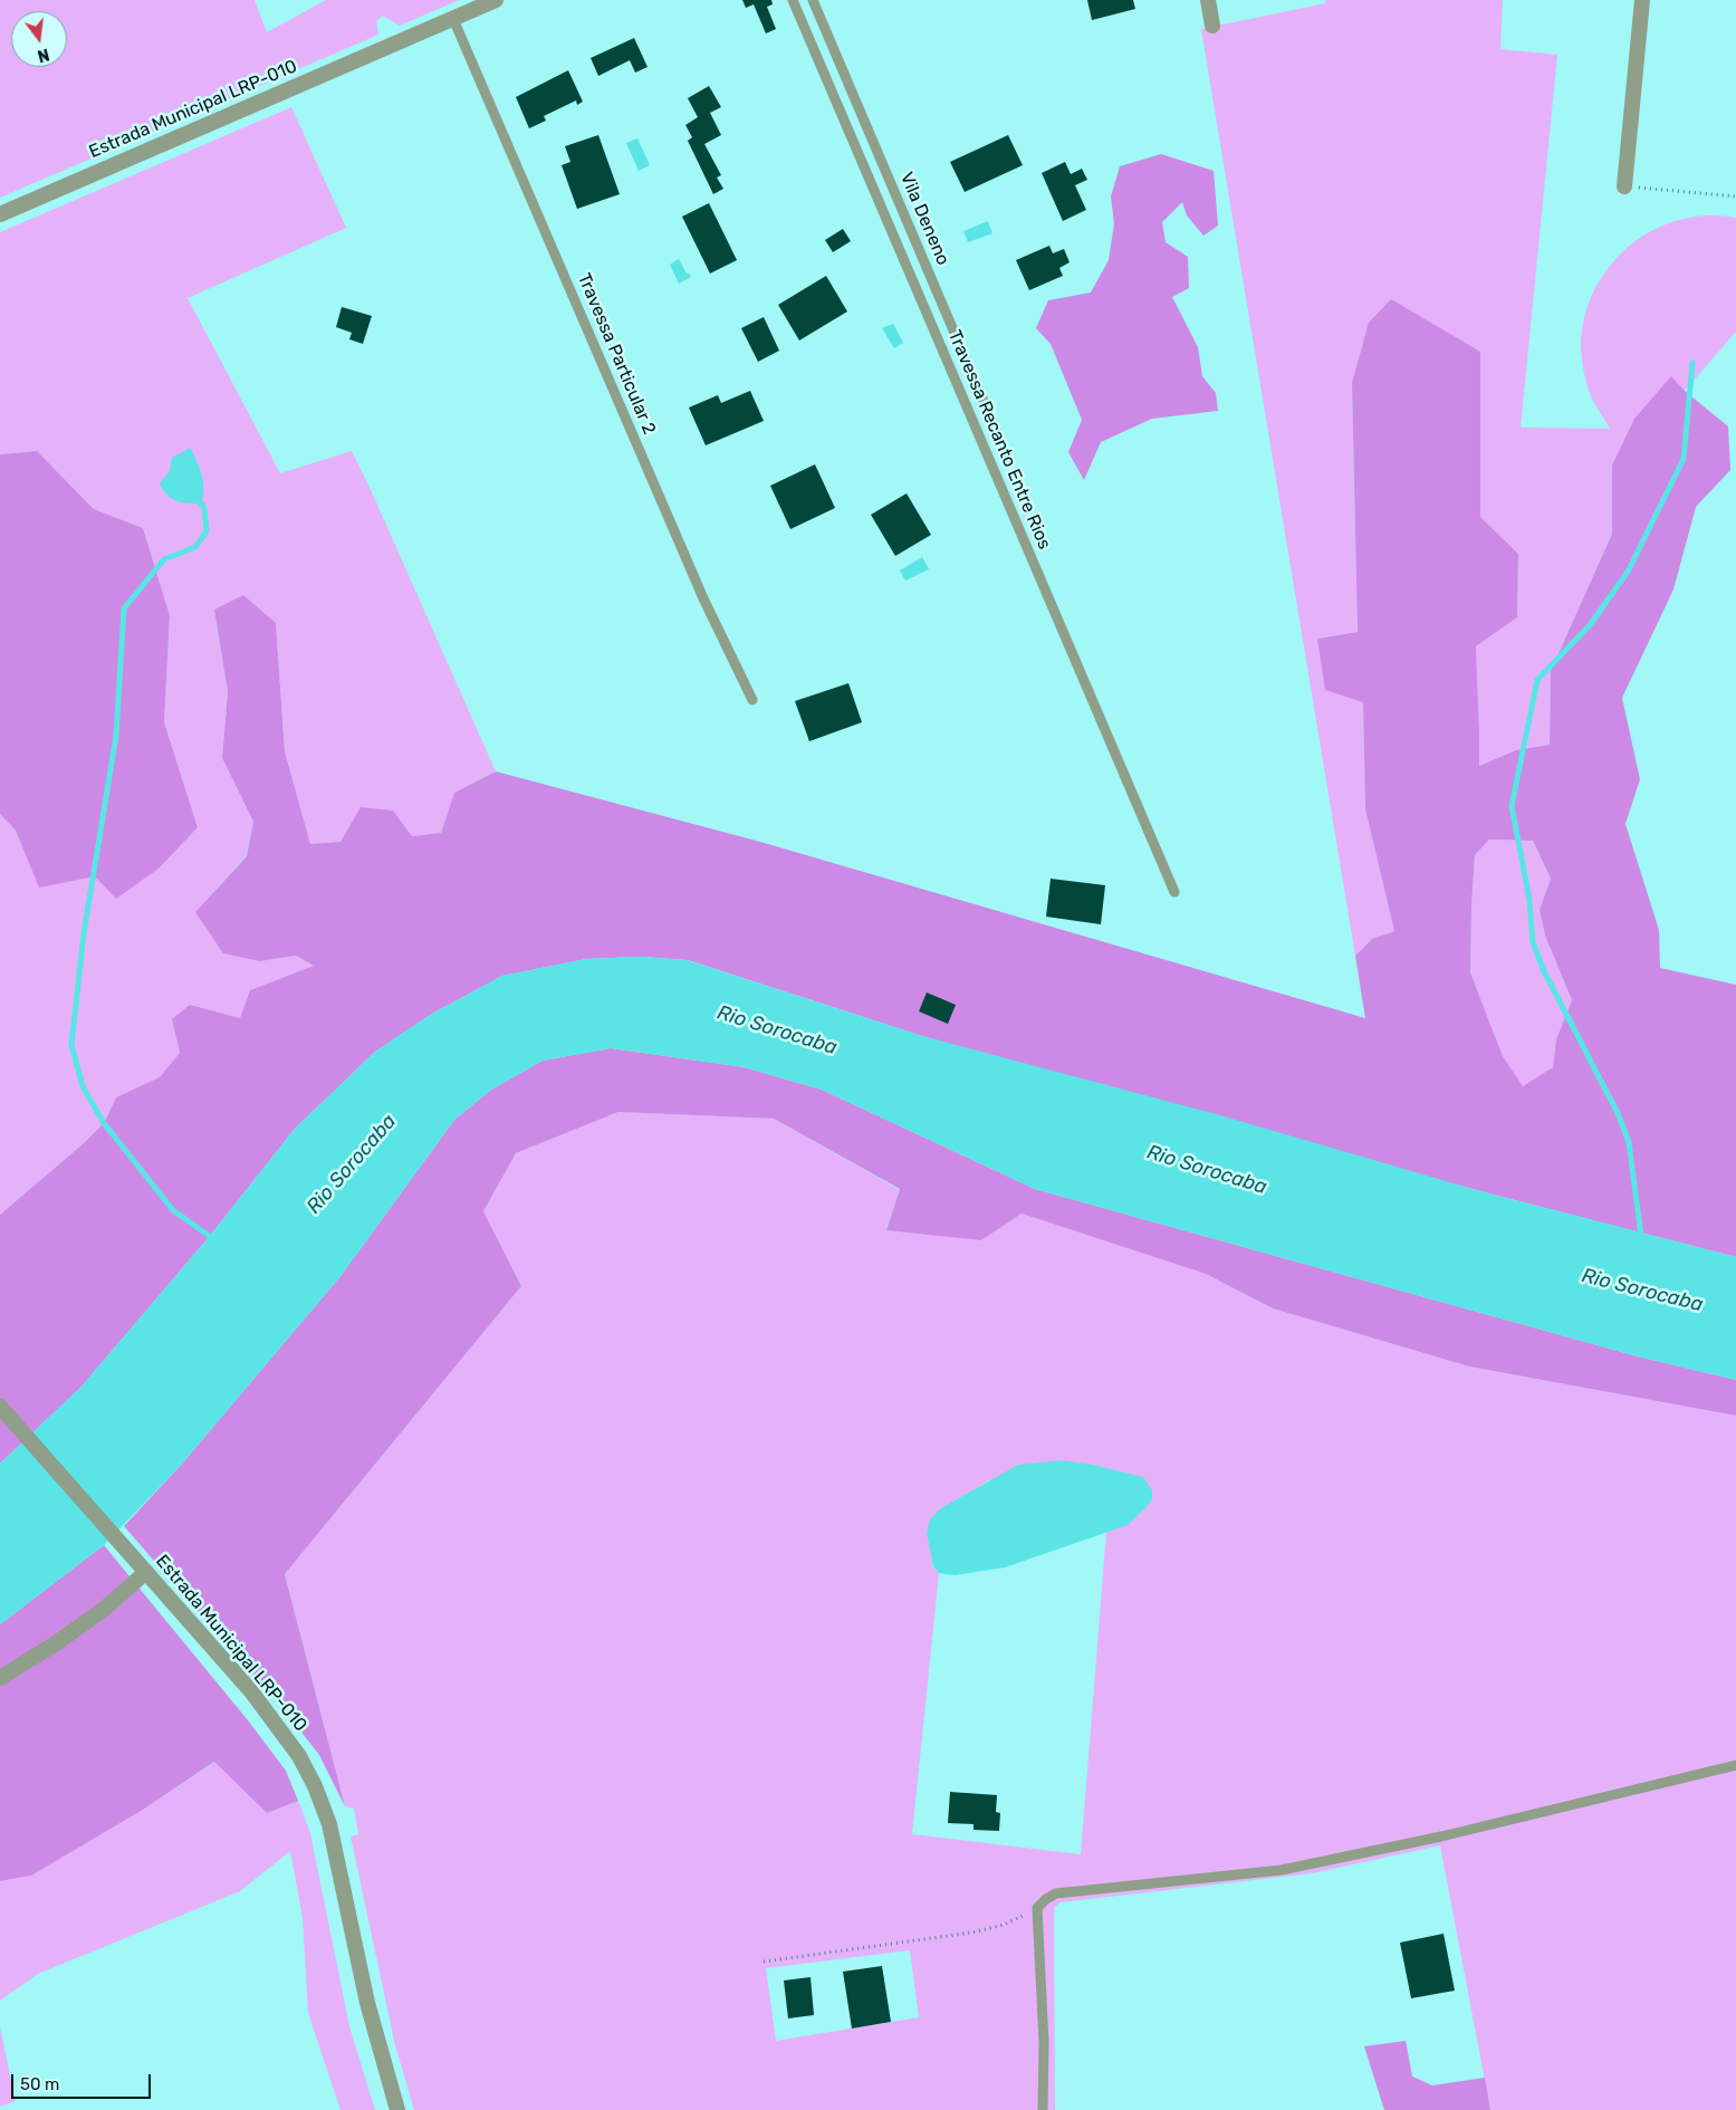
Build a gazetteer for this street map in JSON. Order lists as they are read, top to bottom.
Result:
{
  "streets": {
    "street": ["Estrada Municipal LRP-010"],
    "lane": ["Vila Deneno", "Travessa Particular 2", "Travessa Recanto Entre Rios"]
  },
  "crossings": [
    ["Estrada Municipal LRP-010", "Travessa Particular 2"]
  ],
  "water": ["Rio Sorocaba"],
  "scale_bar": "50 m",
  "north": "bottom"
}
